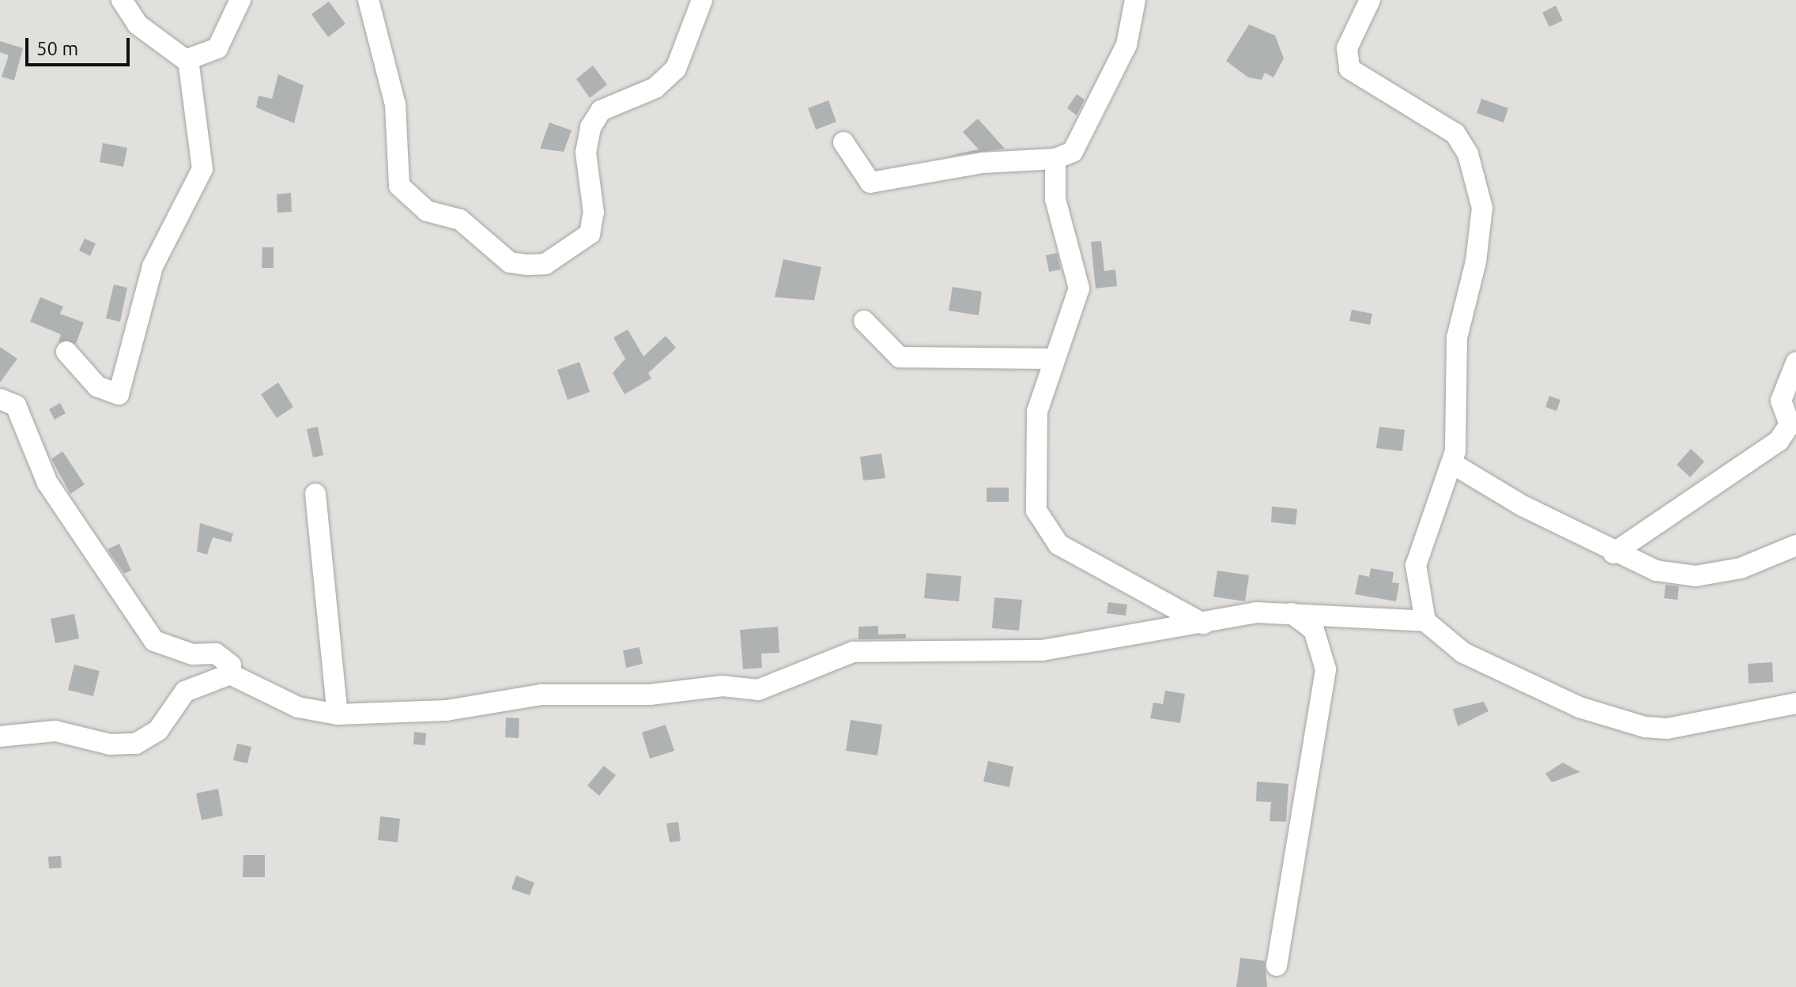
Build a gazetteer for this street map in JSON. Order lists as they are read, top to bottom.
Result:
{
  "scale_bar": "50 m"
}
